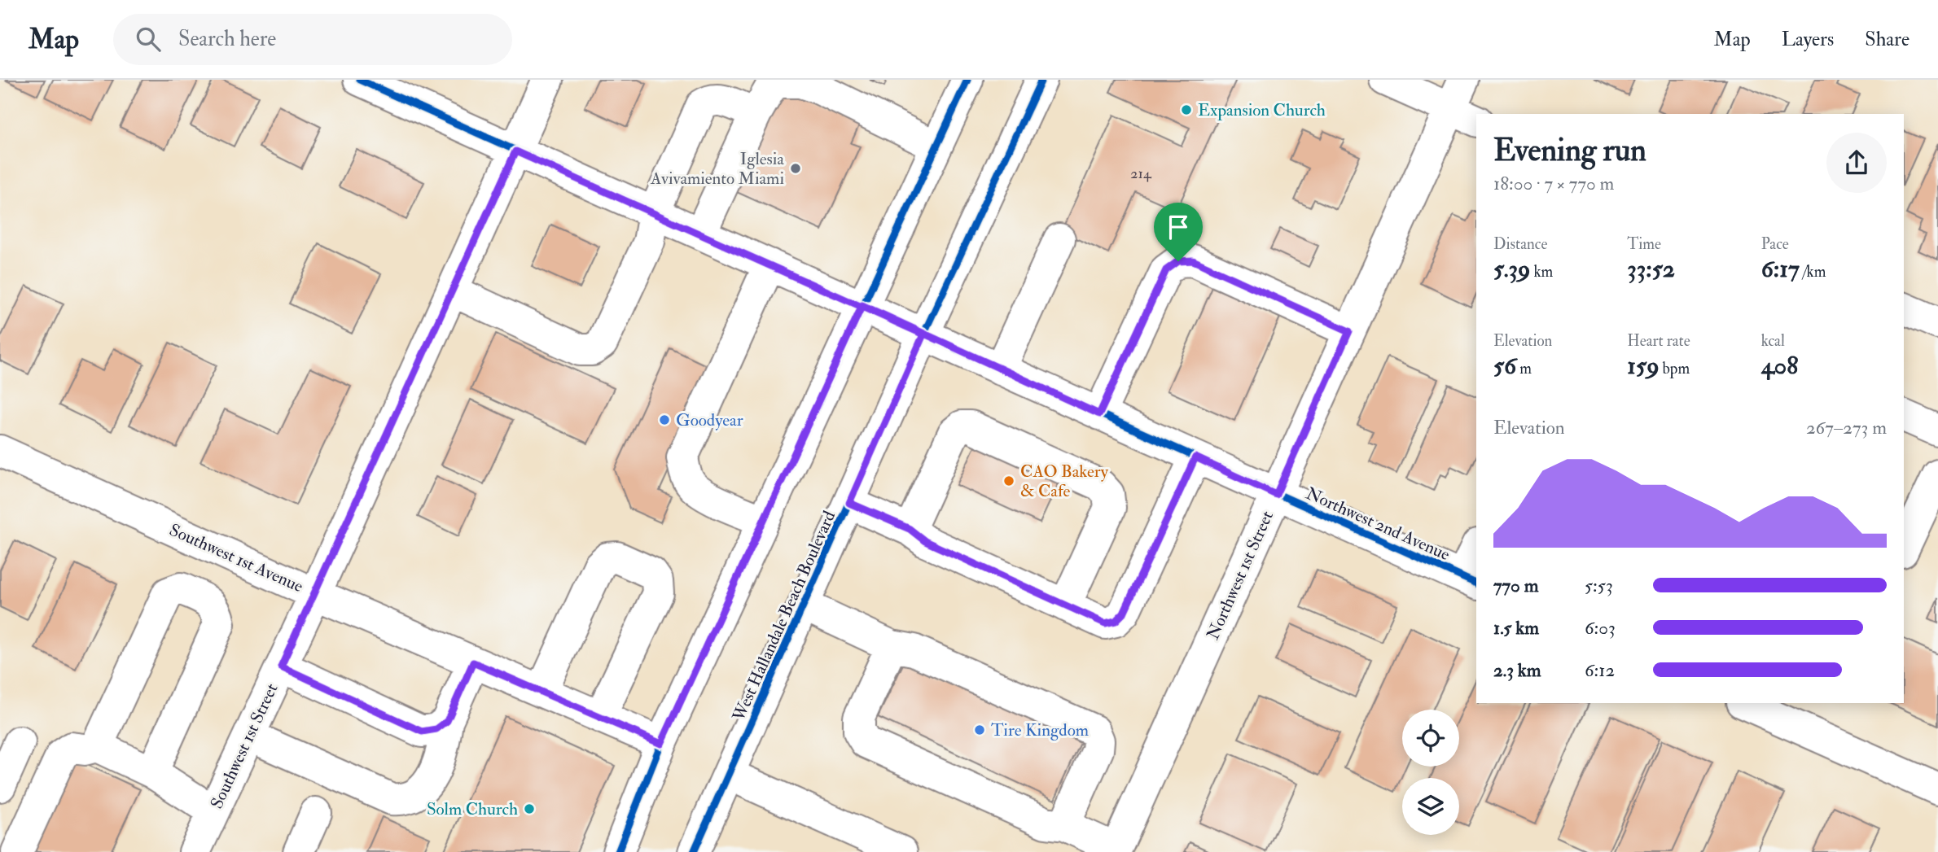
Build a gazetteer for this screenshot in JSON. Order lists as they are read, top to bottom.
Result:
{
  "streets": {
    "street": [
      "Northwest 2nd Avenue",
      "Southwest 1st Avenue",
      "Northwest 1st Street",
      "West Hallandale Beach Boulevard",
      "Southwest 1st Street"
    ]
  },
  "crossings": [
    ["Northwest 2nd Avenue", "Northwest 1st Street"],
    ["Northwest 2nd Avenue", "West Hallandale Beach Boulevard"],
    ["Northwest 2nd Avenue", "Southwest 1st Street"],
    ["Southwest 1st Avenue", "Southwest 1st Street"]
  ],
  "places": [
    "Expansion Church",
    "Iglesia Avivamiento Miami",
    "Goodyear",
    "CAO Bakery & Cafe",
    "Tire Kingdom",
    "Solm Church"
  ],
  "house_numbers": ["214"],
  "page": {
    "header": "Map",
    "search": "Search here",
    "nav": ["Map", "Layers", "Share"],
    "heading": ["Evening run", "18:00 · 7 × 770 m"],
    "stats": [
      ["Distance", "5.39 km"],
      ["Time", "33:52"],
      ["Pace", "6:17 /km"],
      ["Elevation", "56 m"],
      ["Heart rate", "159 bpm"],
      ["kcal", "408"]
    ],
    "chart": ["Elevation", "267–273 m"],
    "list": [
      {
        "name": "770 m",
        "note": "5:53"
      },
      {
        "name": "1.5 km",
        "note": "6:03"
      },
      {
        "name": "2.3 km",
        "note": "6:12"
      }
    ]
  }
}
